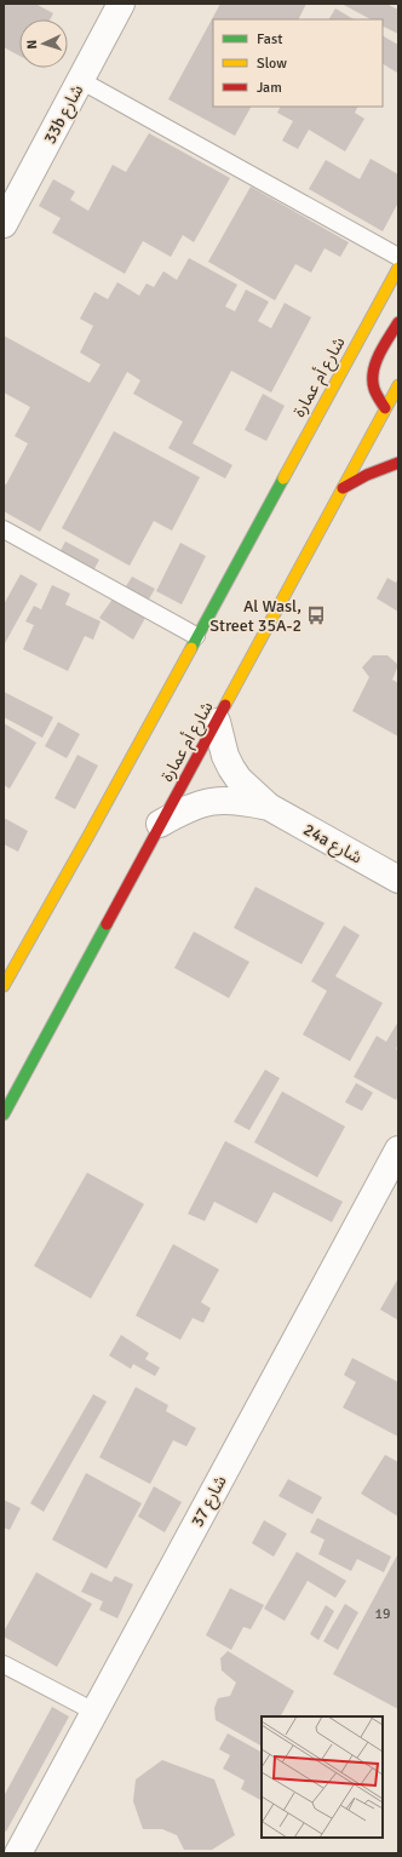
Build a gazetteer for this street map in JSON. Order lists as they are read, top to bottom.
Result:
{
  "streets": {
    "street": [
      "33b شارع",
      "شارع أم عمارة",
      "24a شارع",
      "شارع 37"
    ]
  },
  "crossings": [
    ["شارع أم عمارة", "24a شارع"]
  ],
  "places": {
    "bus stop": ["Al Wasl, Street 35A-2"]
  },
  "house_numbers": ["19"],
  "legend": ["Fast", "Slow", "Jam"],
  "north": "left"
}
